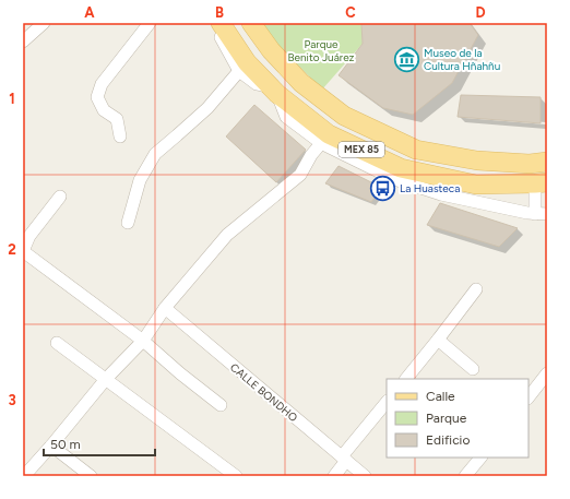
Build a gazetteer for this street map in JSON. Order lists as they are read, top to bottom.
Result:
{
  "streets": {
    "main road": ["MEX 85"],
    "street": ["CALLE BONDHO"]
  },
  "parks": ["Parque Benito Juárez"],
  "places": {
    "museum": ["Museo de la Cultura Hñahñu"],
    "bus stop": ["La Huasteca"]
  },
  "legend": ["Calle", "Parque", "Edificio"],
  "scale_bar": "50 m",
  "grid": {
    "columns": [
      "A",
      "B",
      "C",
      "D"
    ],
    "rows": ["1", "2", "3"]
  }
}
